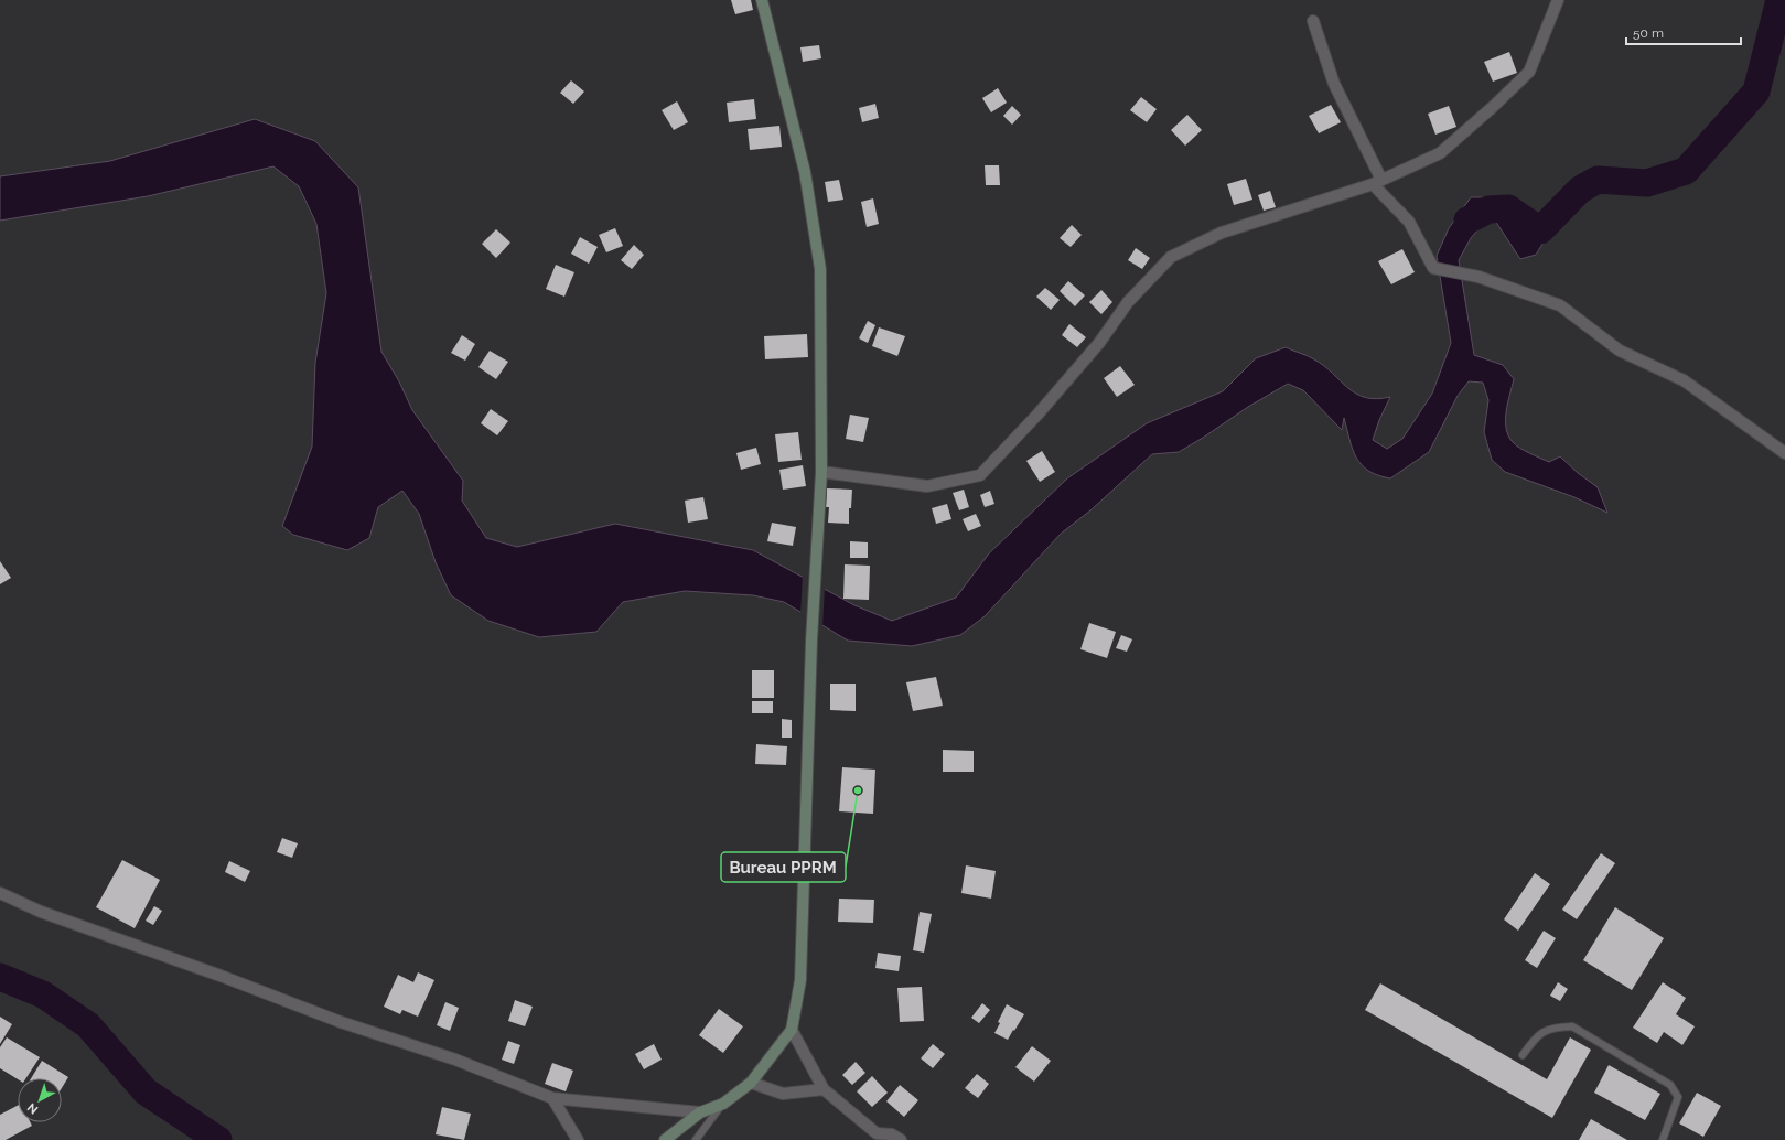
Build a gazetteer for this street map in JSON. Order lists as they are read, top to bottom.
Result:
{
  "places": ["Bureau PPRM"],
  "scale_bar": "50 m",
  "north": "bottom left"
}
